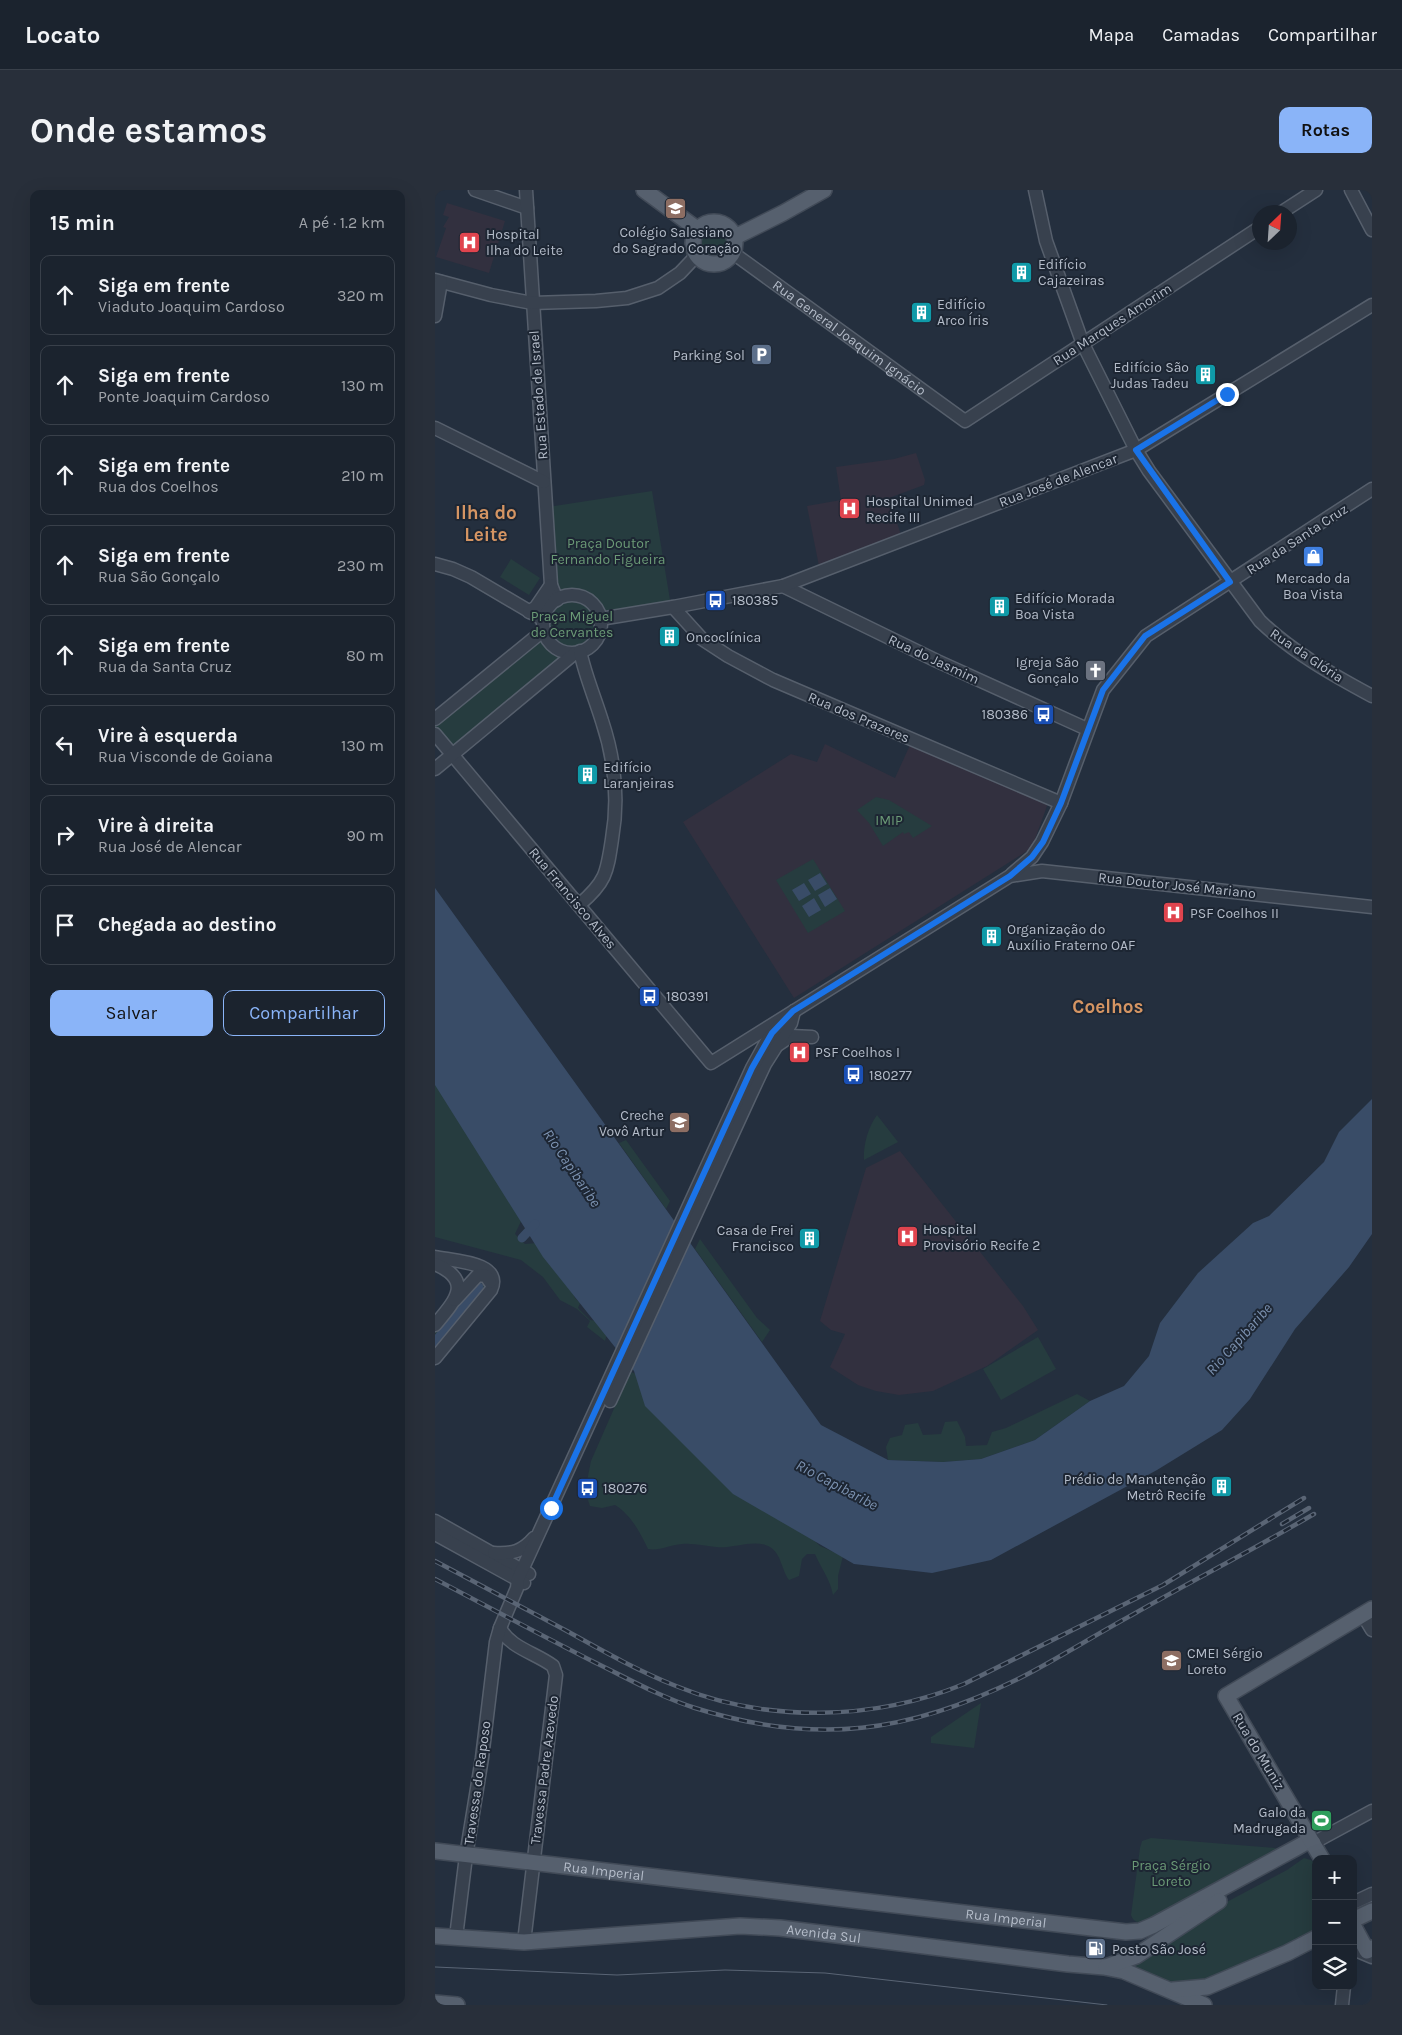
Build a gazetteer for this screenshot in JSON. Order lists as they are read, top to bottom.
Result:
{
  "streets": {
    "main road": ["Rua do Muniz", "Rua Imperial", "Avenida Sul"],
    "street": [
      "Rua Marques Amorim",
      "Rua General Joaquim Ignácio",
      "Rua Estado de Israel",
      "Rua José de Alencar",
      "Rua da Santa Cruz",
      "Rua da Glória",
      "Rua do Jasmim",
      "Rua dos Prazeres",
      "Rua Doutor José Mariano",
      "Rua Francisco Alves",
      "Travessa Padre Azevedo",
      "Travessa do Raposo"
    ]
  },
  "crossings": [
    ["Rua Marques Amorim", "Rua General Joaquim Ignácio"],
    ["Rua Marques Amorim", "Rua da Glória"],
    ["Rua Estado de Israel", "Rua José de Alencar"],
    ["Rua José de Alencar", "Rua da Glória"],
    ["Rua José de Alencar", "Rua do Jasmim"],
    ["Rua José de Alencar", "Rua dos Prazeres"],
    ["Rua da Santa Cruz", "Rua da Glória"],
    ["Rua da Santa Cruz", "Rua do Jasmim"],
    ["Rua da Santa Cruz", "Rua dos Prazeres"],
    ["Rua do Muniz", "Rua Imperial"],
    ["Travessa Padre Azevedo", "Travessa do Raposo"],
    ["Travessa Padre Azevedo", "Rua Imperial"],
    ["Travessa Padre Azevedo", "Avenida Sul"],
    ["Travessa do Raposo", "Rua Imperial"],
    ["Travessa do Raposo", "Avenida Sul"]
  ],
  "districts": ["Ilha do Leite", "Coelhos"],
  "water": ["Rio Capibaribe"],
  "parks": [
    "Praça Doutor Fernando Figueira",
    "Praça Miguel de Cervantes",
    "IMIP",
    "Praça Sérgio Loreto"
  ],
  "places": {
    "school or university": ["Colégio Salesiano do Sagrado Coração", "Creche Vovô Artur", "CMEI Sérgio Loreto"],
    "hospital": [
      "Hospital Ilha do Leite",
      "Hospital Unimed Recife III",
      "PSF Coelhos II",
      "PSF Coelhos I",
      "Hospital Provisório Recife 2"
    ],
    "building": [
      "Edifício Cajazeiras",
      "Edifício Arco Íris",
      "Edifício São Judas Tadeu",
      "Edifício Morada Boa Vista",
      "Oncoclínica",
      "Edifício Laranjeiras",
      "Organização do Auxílio Fraterno OAF",
      "Casa de Frei Francisco",
      "Prédio de Manutenção Metrô Recife"
    ],
    "parking": ["Parking Sol"],
    "shop": ["Mercado da Boa Vista"],
    "bus stop": [
      "180385",
      "180386",
      "180391",
      "180277",
      "180276"
    ],
    "church": ["Igreja São Gonçalo"],
    "sports": ["Galo da Madrugada"],
    "fuel station": ["Posto São José"]
  },
  "north": "top right",
  "page": {
    "header": "Locato",
    "nav": ["Mapa", "Camadas", "Compartilhar"],
    "buttons": [
      "Rotas",
      ["Salvar", "Compartilhar"]
    ],
    "title": "Onde estamos",
    "heading": ["15 min", "A pé · 1.2 km"],
    "list": [
      ["Siga em frente", "Viaduto Joaquim Cardoso", "320 m"],
      ["Siga em frente", "Ponte Joaquim Cardoso", "130 m"],
      ["Siga em frente", "Rua dos Coelhos", "210 m"],
      ["Siga em frente", "Rua São Gonçalo", "230 m"],
      ["Siga em frente", "Rua da Santa Cruz", "80 m"],
      ["Vire à esquerda", "Rua Visconde de Goiana", "130 m"],
      ["Vire à direita", "Rua José de Alencar", "90 m"],
      "Chegada ao destino"
    ],
    "map_buttons": ["+", "−"]
  }
}
